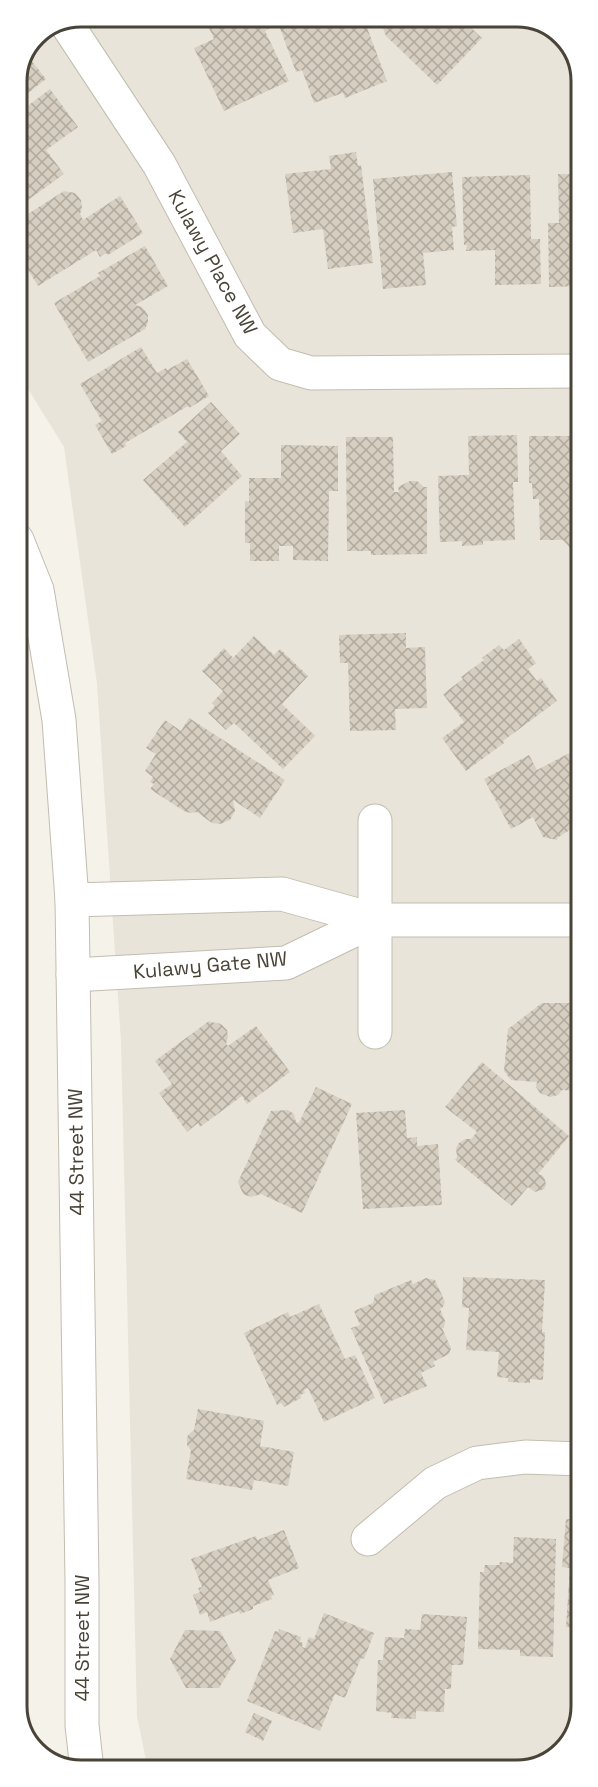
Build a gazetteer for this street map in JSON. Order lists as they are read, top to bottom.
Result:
{
  "streets": {
    "street": ["Kulawy Place NW", "Kulawy Gate NW", "44 Street NW"]
  },
  "crossings": [
    ["Kulawy Gate NW", "44 Street NW"]
  ]
}
